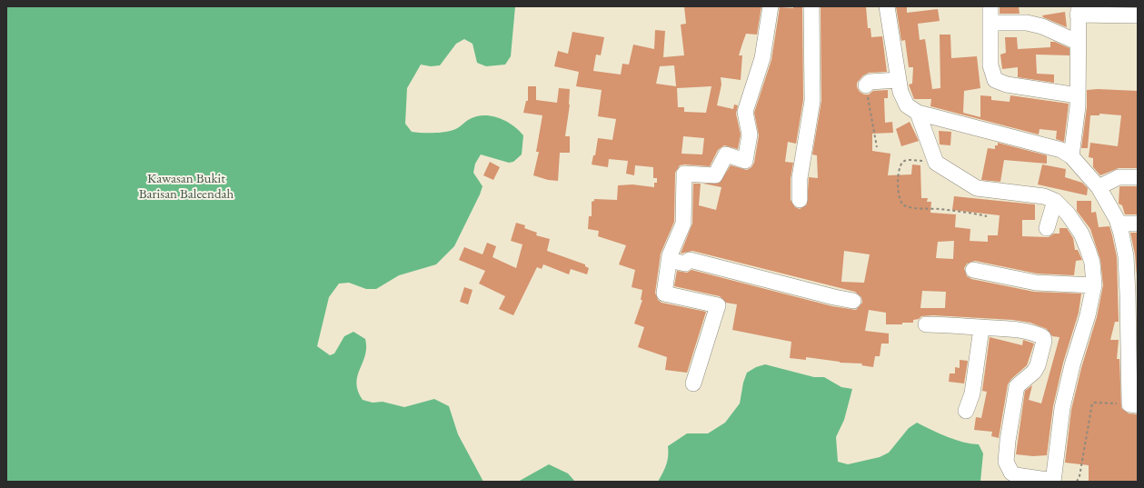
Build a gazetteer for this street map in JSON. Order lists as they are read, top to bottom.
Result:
{
  "parks": ["Kawasan Bukit Barisan Baleendah"]
}
